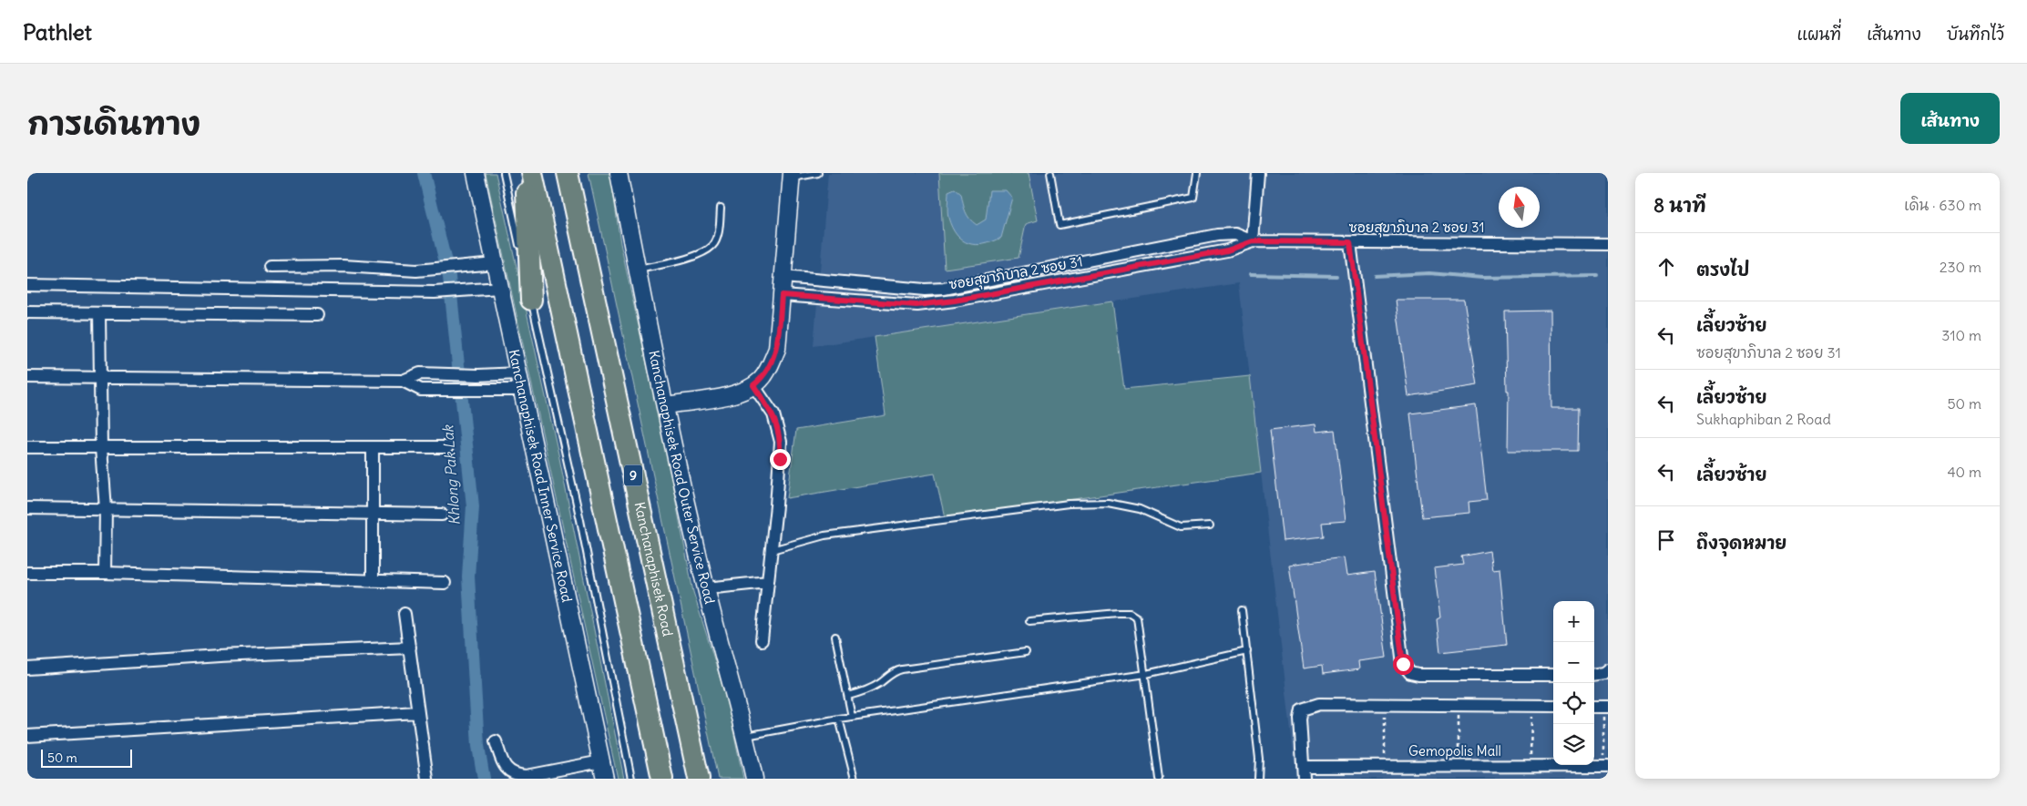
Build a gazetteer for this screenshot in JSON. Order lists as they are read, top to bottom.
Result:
{
  "streets": {
    "highway": ["9", "Kanchanaphisek Road"],
    "main road": ["Kanchanaphisek Road Inner Service Road", "Kanchanaphisek Road Outer Service Road"],
    "street": ["ซอยสุขาภิบาล 2 ซอย 31", "Gemopolis Mall"]
  },
  "water": ["Khlong Pak Lak"],
  "scale_bar": "50 m",
  "north": "top",
  "page": {
    "header": "Pathlet",
    "nav": ["แผนที่", "เส้นทาง", "บันทึกไว้"],
    "title": "การเดินทาง",
    "buttons": "เส้นทาง",
    "heading": ["8 นาที", "เดิน · 630 m"],
    "list": [
      ["ตรงไป", "230 m"],
      ["เลี้ยวซ้าย", "ซอยสุขาภิบาล 2 ซอย 31", "310 m"],
      ["เลี้ยวซ้าย", "Sukhaphiban 2 Road", "50 m"],
      ["เลี้ยวซ้าย", "40 m"],
      "ถึงจุดหมาย"
    ],
    "map_buttons": ["+", "−"],
    "scale": "50 m"
  }
}
